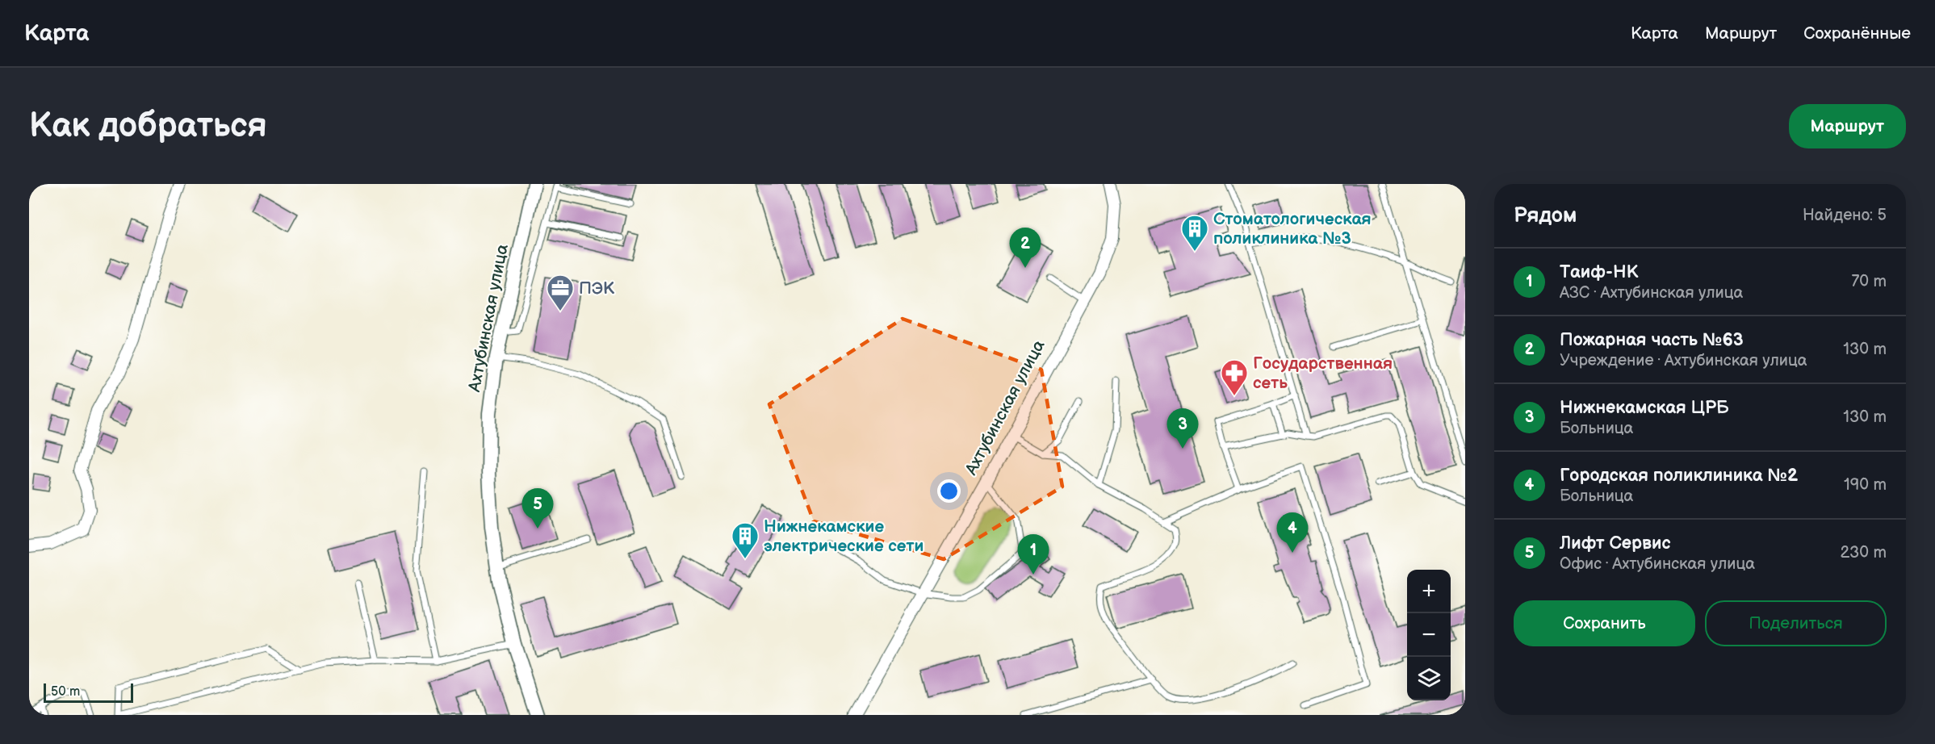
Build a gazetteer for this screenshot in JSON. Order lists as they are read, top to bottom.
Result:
{
  "streets": {
    "street": ["Ахтубинская улица"]
  },
  "places": {
    "building": ["Стоматологическая поликлиника №3", "Нижнекамские электрические сети"],
    "office": ["ПЭК"],
    "pharmacy": ["Государственная сеть"]
  },
  "scale_bar": "50 m",
  "page": {
    "header": "Карта",
    "nav": ["Карта", "Маршрут", "Сохранённые"],
    "buttons": [
      "Маршрут",
      ["Сохранить", "Поделиться"]
    ],
    "title": "Как добраться",
    "heading": ["Рядом", "Найдено: 5"],
    "pins": [
      "2",
      "3",
      "5",
      "4",
      "1"
    ],
    "list": [
      {
        "mark": "1",
        "name": "Таиф-НК",
        "note": "АЗС · Ахтубинская улица",
        "value": "70 m"
      },
      {
        "mark": "2",
        "name": "Пожарная часть №63",
        "note": "Учреждение · Ахтубинская улица",
        "value": "130 m"
      },
      {
        "mark": "3",
        "name": "Нижнекамская ЦРБ",
        "note": "Больница",
        "value": "130 m"
      },
      {
        "mark": "4",
        "name": "Городская поликлиника №2",
        "note": "Больница",
        "value": "190 m"
      },
      {
        "mark": "5",
        "name": "Лифт Сервис",
        "note": "Офис · Ахтубинская улица",
        "value": "230 m"
      }
    ],
    "map_buttons": ["+", "−"],
    "scale": "50 m"
  }
}
